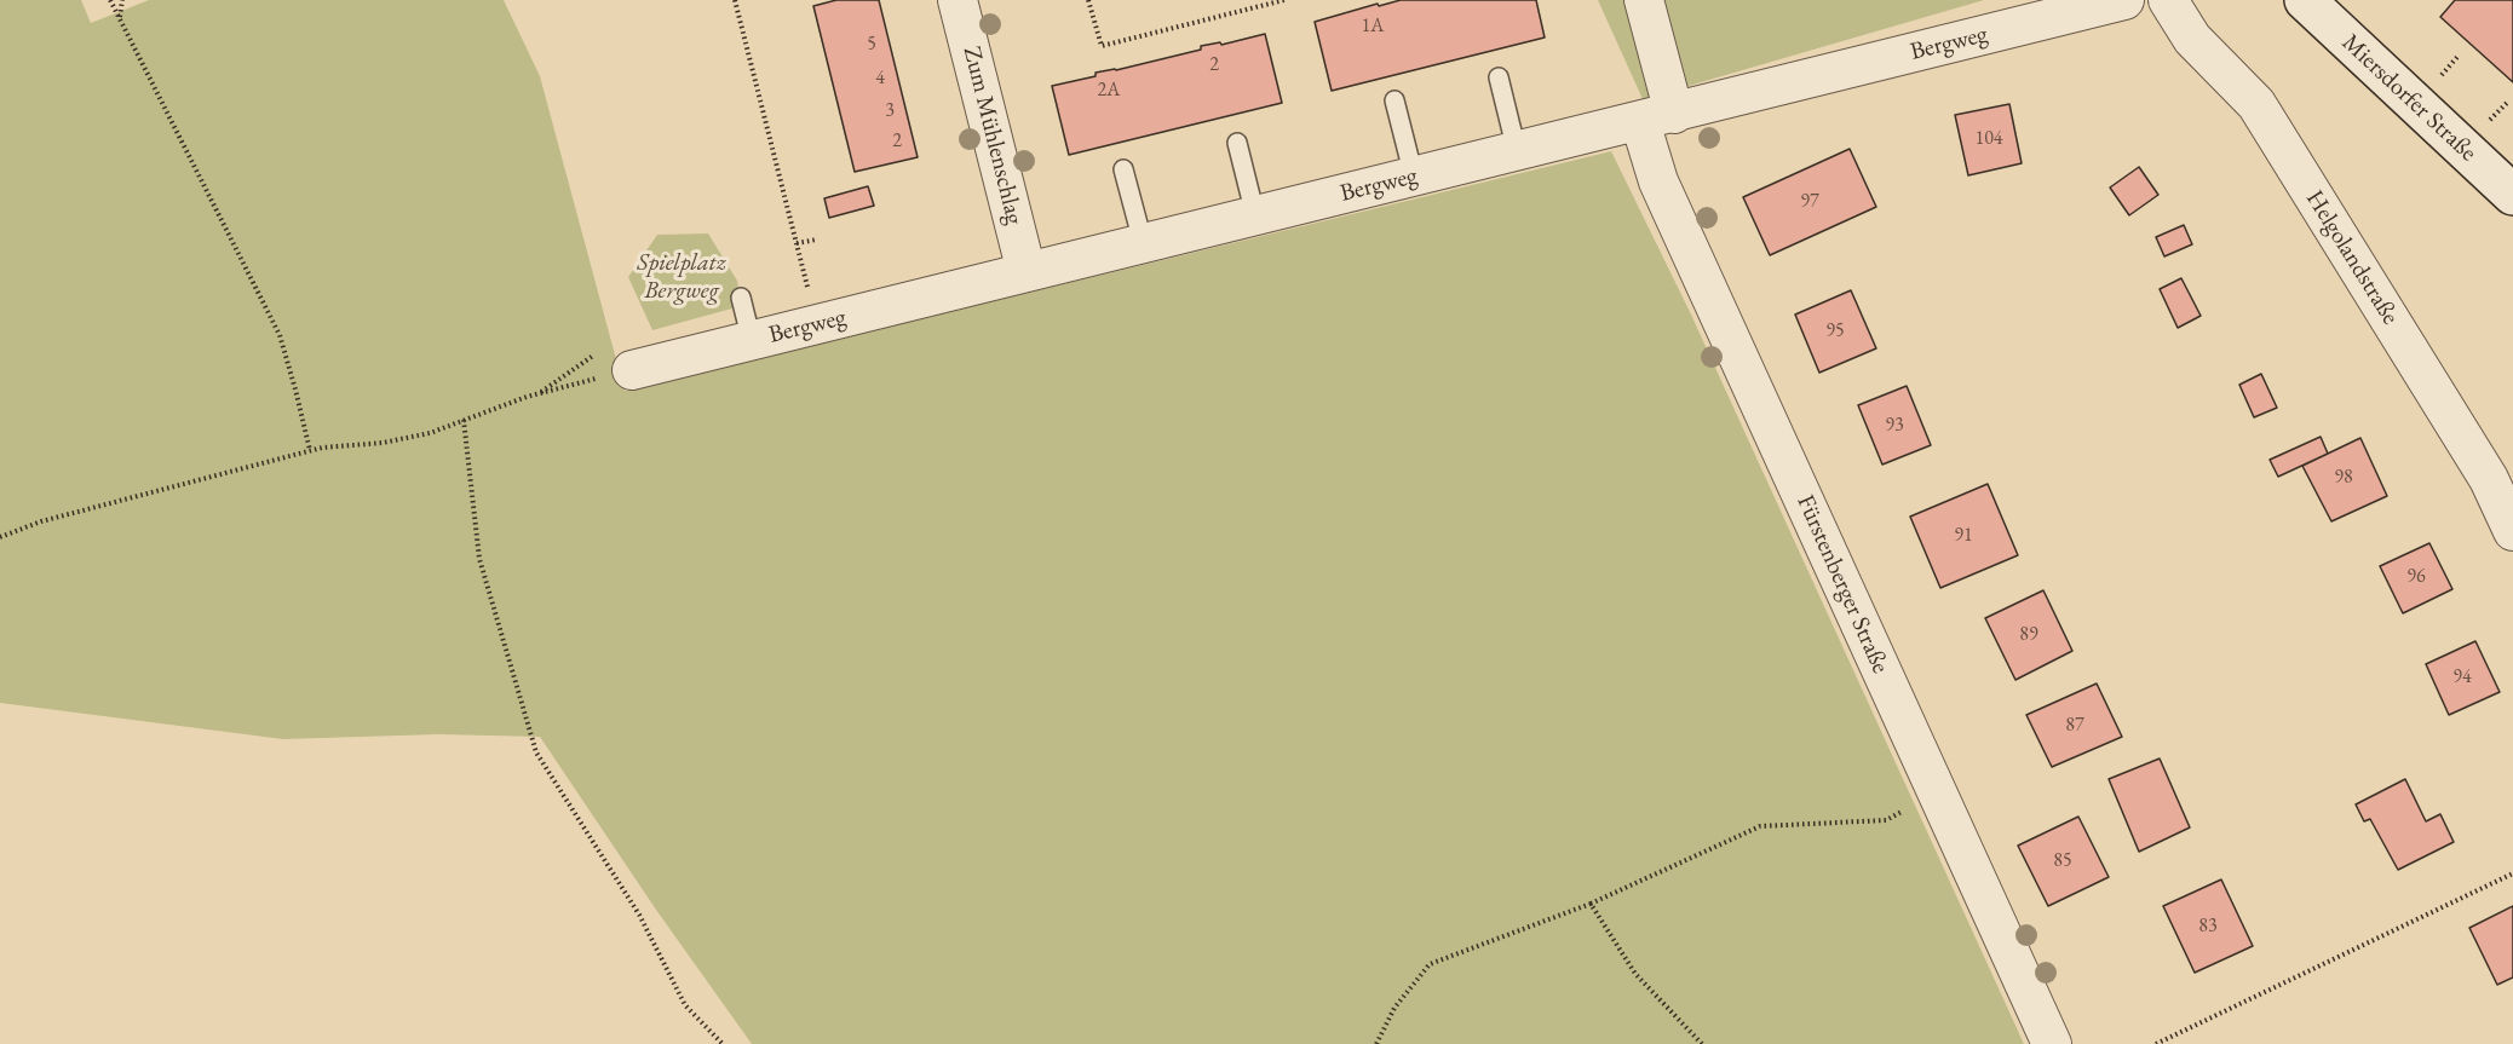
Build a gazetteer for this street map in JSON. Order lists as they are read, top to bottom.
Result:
{
  "streets": {
    "street": [
      "Bergweg",
      "Miersdorfer Straße",
      "Zum Mühlenschlag",
      "Helgolandstraße",
      "Fürstenberger Straße"
    ]
  },
  "crossings": [
    ["Bergweg", "Zum Mühlenschlag"],
    ["Bergweg", "Fürstenberger Straße"]
  ],
  "parks": ["Spielplatz Bergweg"],
  "house_numbers": [
    "1A",
    "5",
    "2",
    "4",
    "2A",
    "3",
    "104",
    "2",
    "97",
    "95",
    "93",
    "98",
    "91",
    "96",
    "89",
    "94",
    "87",
    "85",
    "83"
  ]
}
